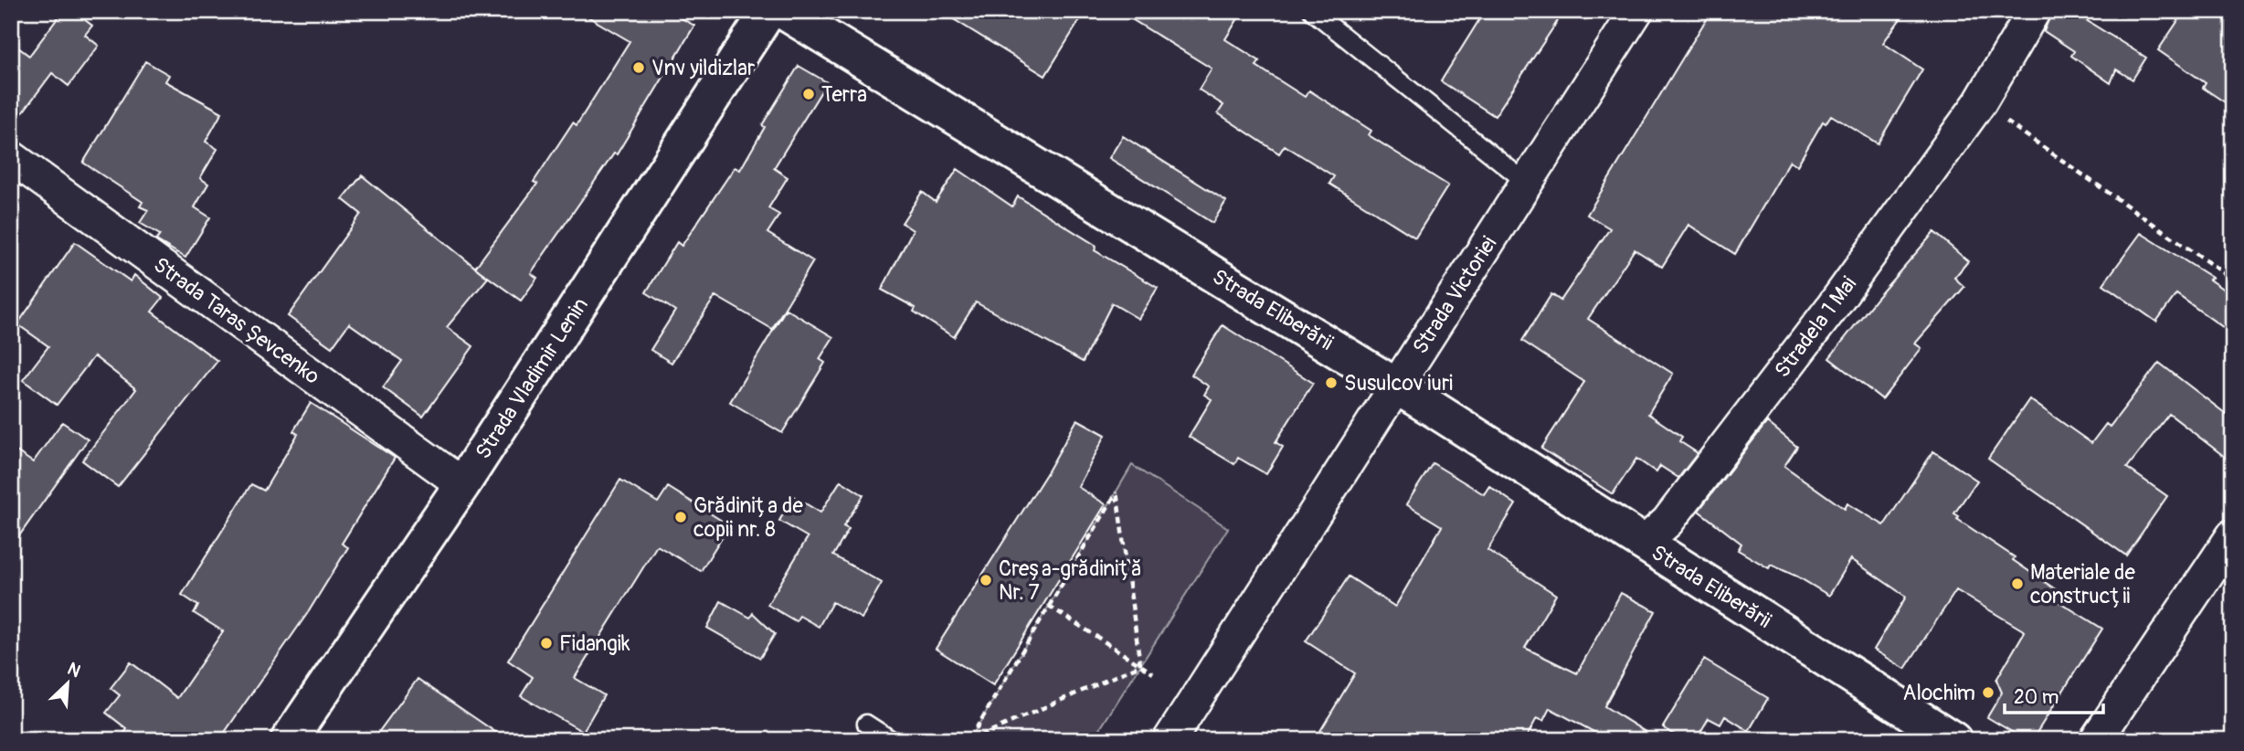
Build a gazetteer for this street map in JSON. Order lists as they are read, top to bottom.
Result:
{
  "streets": {
    "main road": ["Strada Eliberării", "Strada Vladimir Lenin"],
    "street": ["Strada Victoriei", "Strada Taras Șevcenko", "Stradela 1 Mai"]
  },
  "crossings": [
    ["Strada Victoriei", "Strada Eliberării"],
    ["Strada Eliberării", "Stradela 1 Mai"],
    ["Strada Taras Șevcenko", "Strada Vladimir Lenin"]
  ],
  "places": [
    "Vnv yildizlar",
    "Terra",
    "Susulcov iuri",
    "Grădinița de copii nr. 8",
    "Creșa-grădiniță Nr. 7",
    "Materiale de construcții",
    "Fidangik",
    "Alochim"
  ],
  "scale_bar": "20 m",
  "north": "top right"
}
